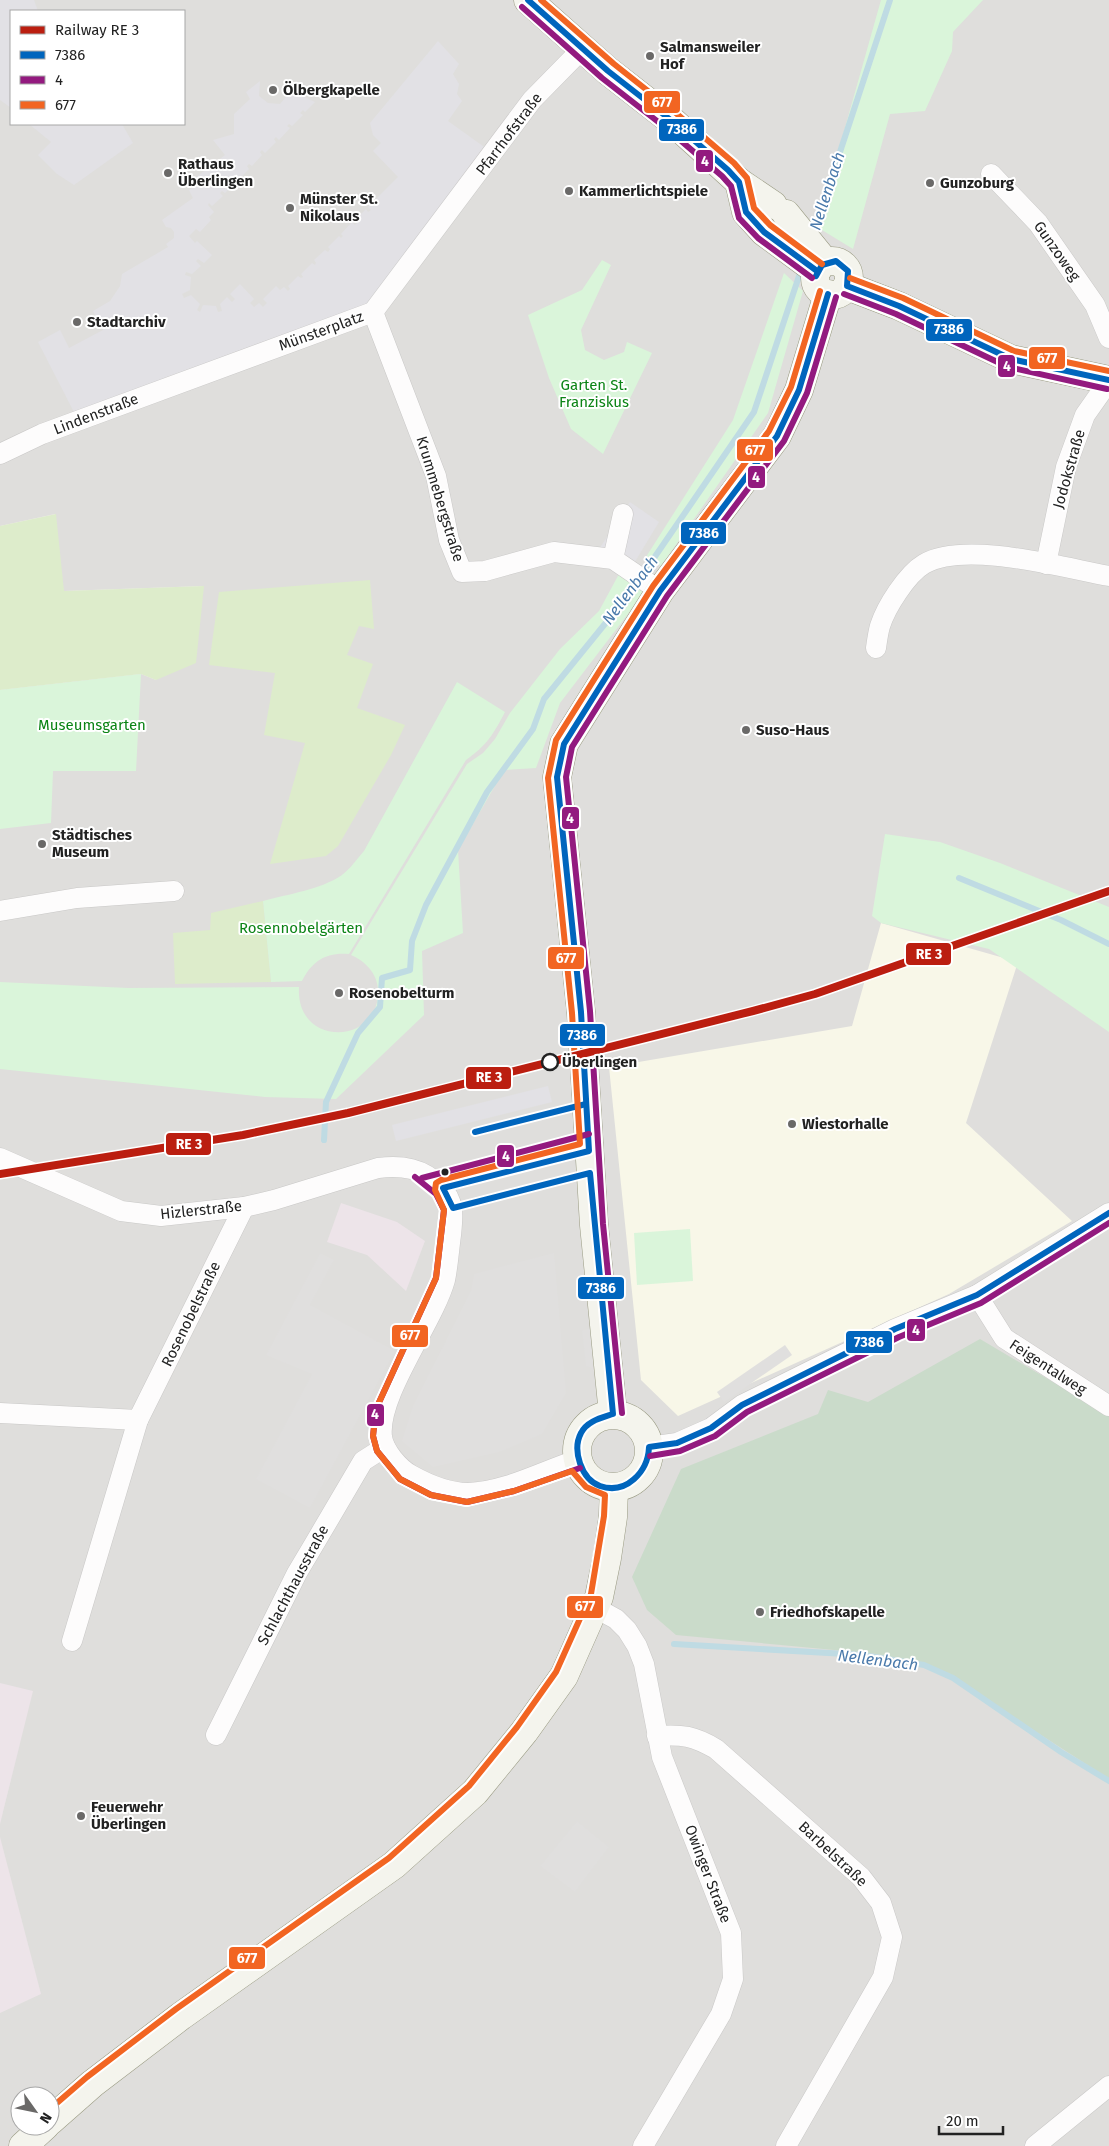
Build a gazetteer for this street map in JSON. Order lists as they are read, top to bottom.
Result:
{
  "streets": {
    "street": [
      "Pfarrhofstraße",
      "Gunzoweg",
      "Münsterplatz",
      "Lindenstraße",
      "Jodokstraße",
      "Krummebergstraße",
      "Hizlerstraße",
      "Rosenobelstraße",
      "Feigentalweg",
      "Schlachthausstraße",
      "Barbelstraße",
      "Owinger Straße"
    ]
  },
  "crossings": [
    ["Pfarrhofstraße", "Münsterplatz"],
    ["Münsterplatz", "Lindenstraße"],
    ["Münsterplatz", "Krummebergstraße"],
    ["Hizlerstraße", "Rosenobelstraße"],
    ["Hizlerstraße", "Schlachthausstraße"],
    ["Barbelstraße", "Owinger Straße"]
  ],
  "water": ["Nellenbach"],
  "parks": ["Garten St. Franziskus", "Museumsgarten", "Rosennobelgärten"],
  "places": [
    "Salmansweiler Hof",
    "Ölbergkapelle",
    "Rathaus Überlingen",
    "Gunzoburg",
    "Kammerlichtspiele",
    "Münster St. Nikolaus",
    "Stadtarchiv",
    "Suso-Haus",
    "Städtisches Museum",
    "Rosenobelturm",
    "Überlingen",
    "Wiestorhalle",
    "Friedhofskapelle",
    "Feuerwehr Überlingen"
  ],
  "lines": ["transit line 7386", "transit line 677", "transit line 4"],
  "legend": [
    "Railway RE 3",
    "7386",
    "4",
    "677"
  ],
  "scale_bar": "20 m",
  "north": "bottom right"
}
